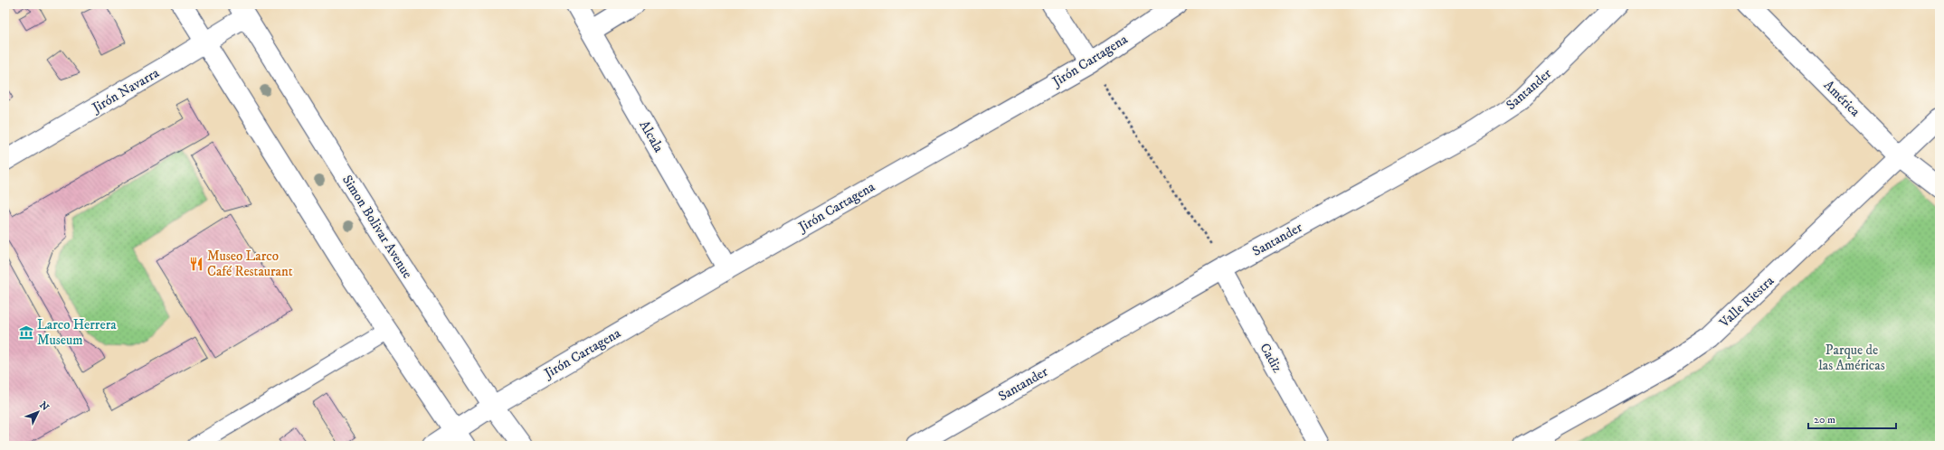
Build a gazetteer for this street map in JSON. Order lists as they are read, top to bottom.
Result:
{
  "streets": {
    "street": [
      "Jirón Cartagena",
      "Santander",
      "Jirón Navarra",
      "América",
      "Alcala",
      "Simon Bolivar Avenue",
      "Valle Riestra",
      "Cadiz"
    ]
  },
  "crossings": [
    ["Jirón Cartagena", "Alcala"],
    ["Jirón Cartagena", "Simon Bolivar Avenue"],
    ["Santander", "Cadiz"],
    ["Jirón Navarra", "Simon Bolivar Avenue"],
    ["América", "Valle Riestra"]
  ],
  "parks": ["Parque de las Américas"],
  "places": {
    "restaurant": ["Museo Larco Café Restaurant"],
    "museum": ["Larco Herrera Museum"]
  },
  "scale_bar": "20 m",
  "north": "top right"
}
